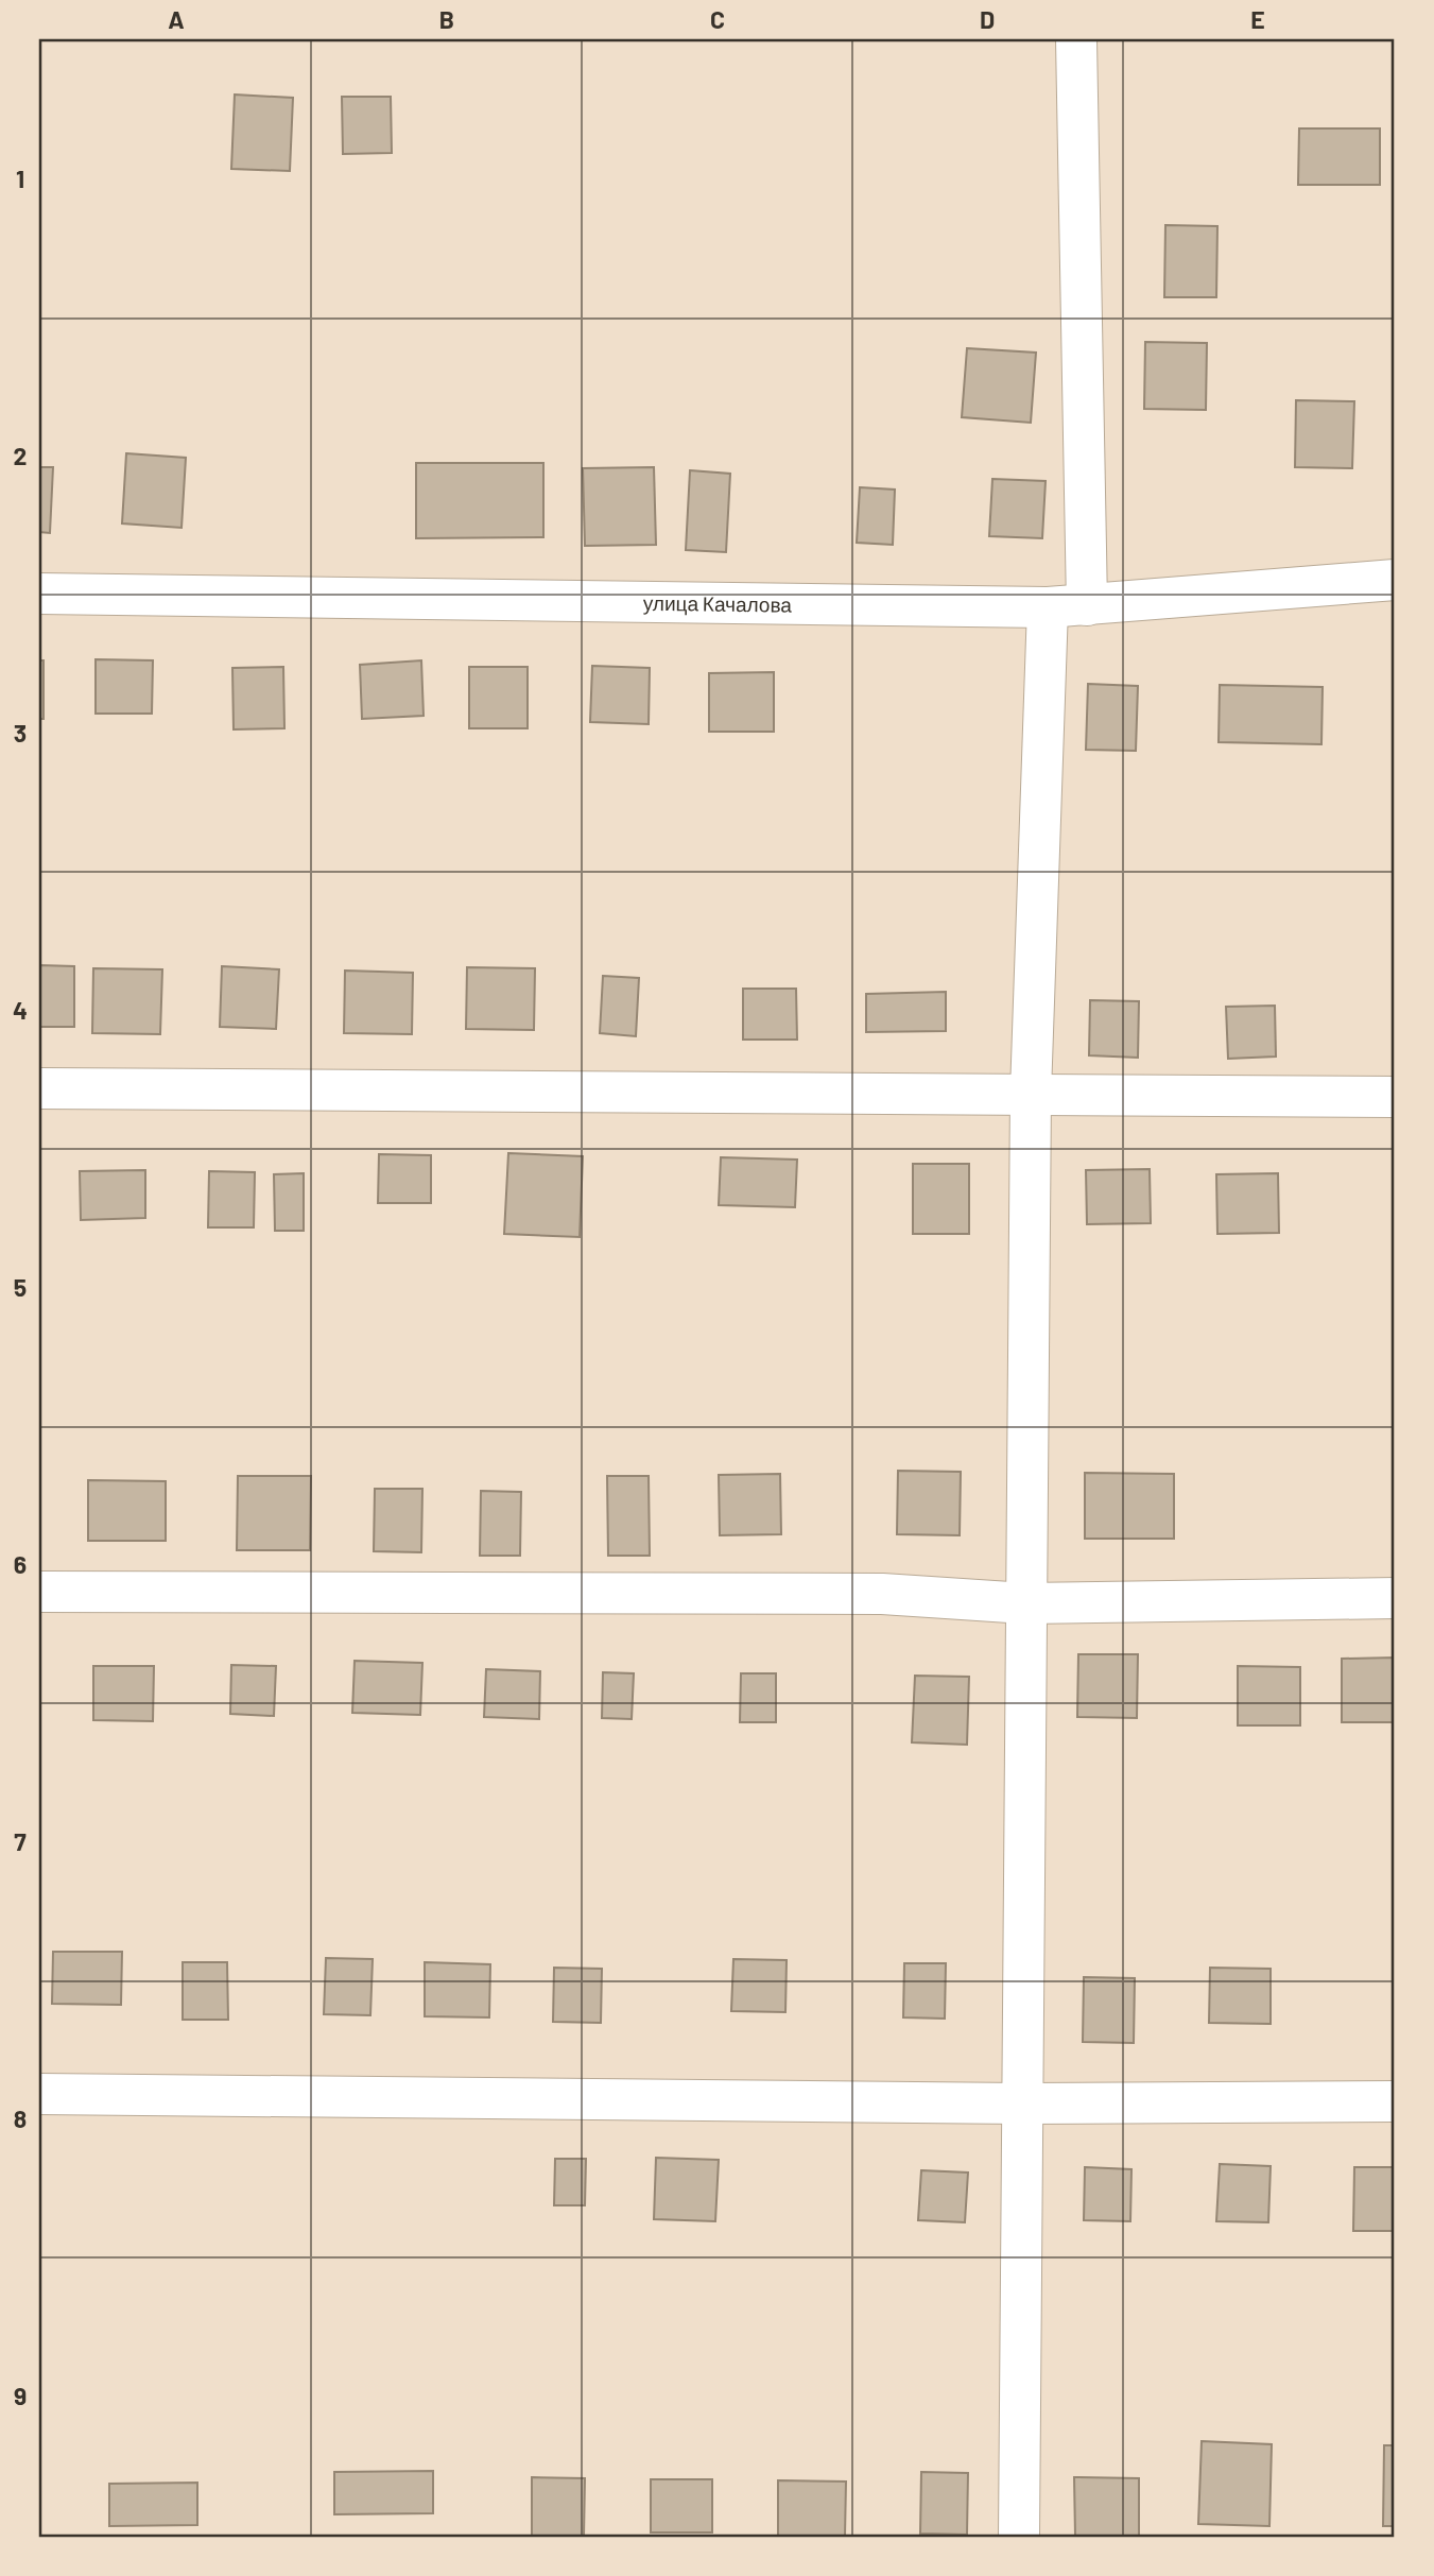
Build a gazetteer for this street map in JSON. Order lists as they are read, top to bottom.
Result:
{
  "streets": {
    "street": ["улица Качалова"]
  },
  "grid": {
    "columns": [
      "A",
      "B",
      "C",
      "D",
      "E"
    ],
    "rows": [
      "1",
      "2",
      "3",
      "4",
      "5",
      "6",
      "7",
      "8",
      "9"
    ]
  }
}
